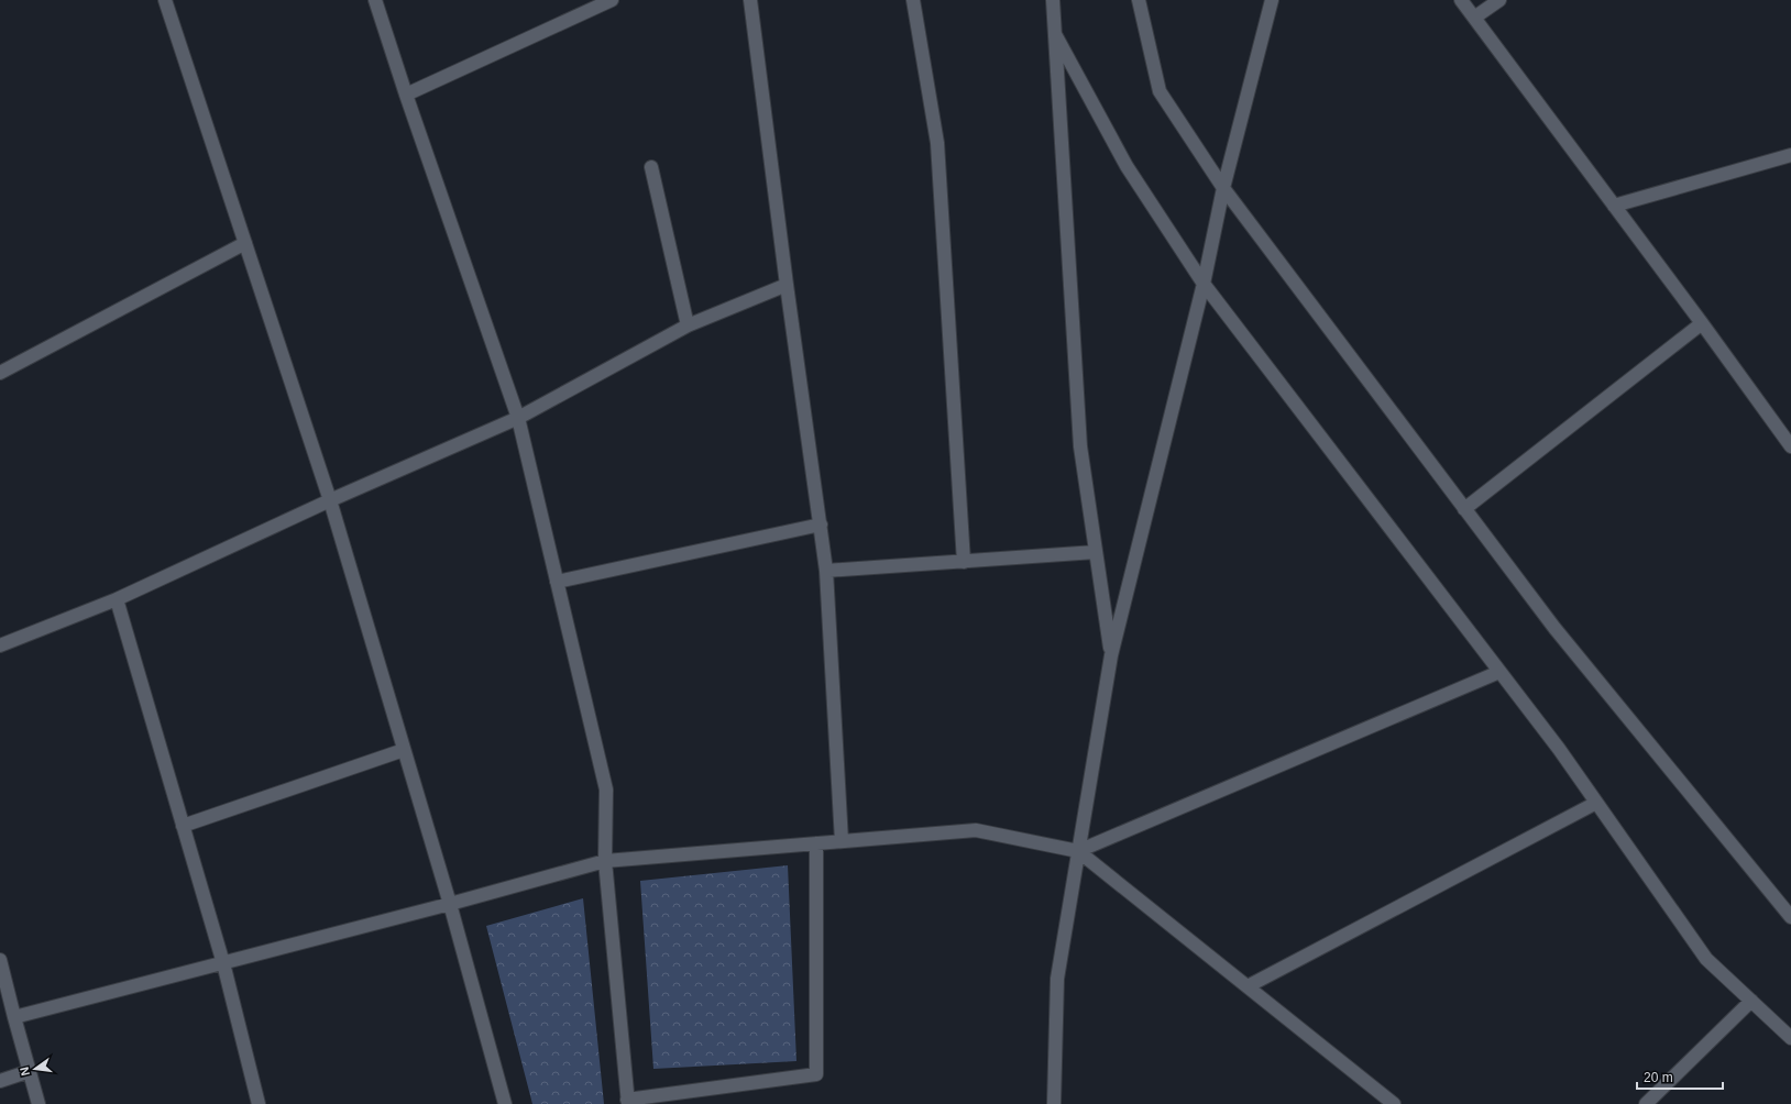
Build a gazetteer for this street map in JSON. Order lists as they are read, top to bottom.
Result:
{
  "scale_bar": "20 m",
  "north": "left"
}
